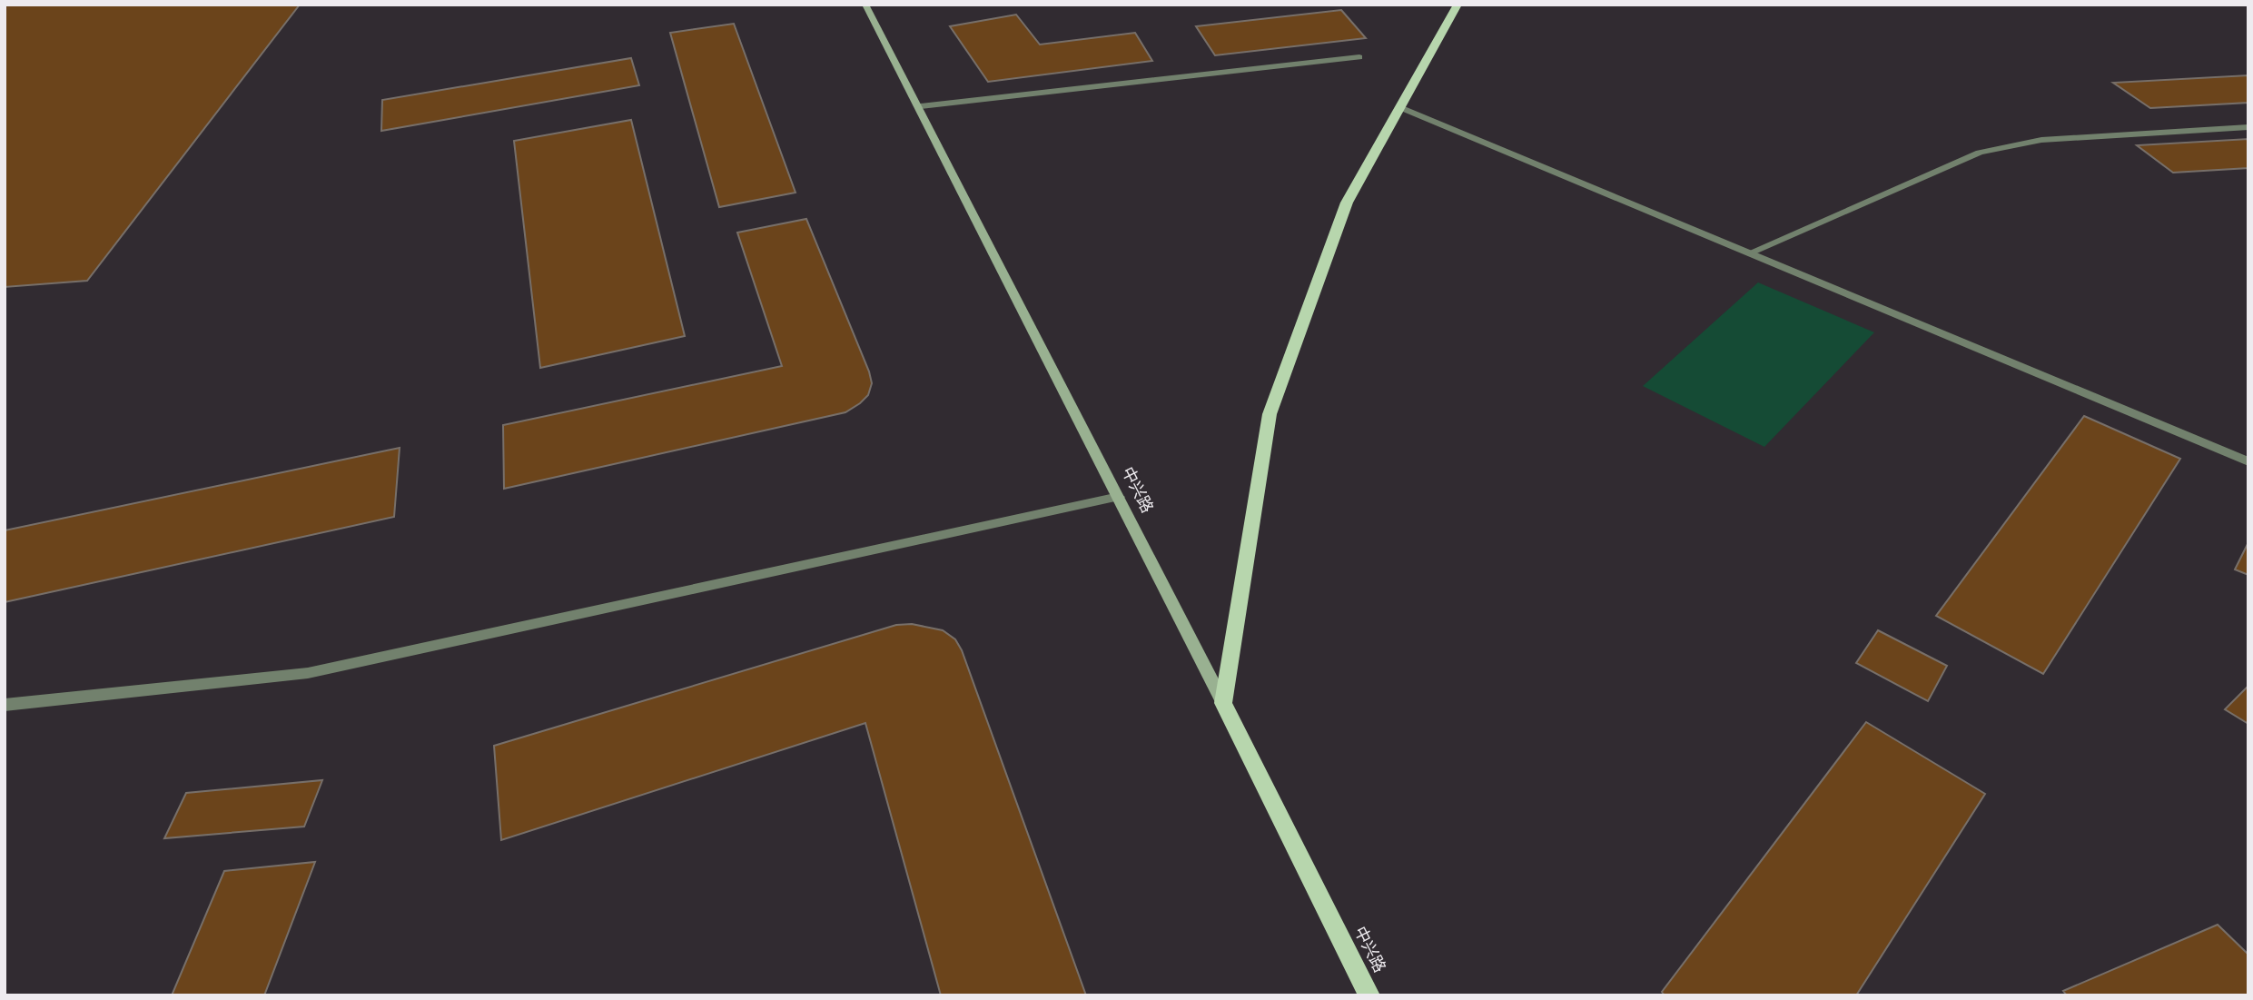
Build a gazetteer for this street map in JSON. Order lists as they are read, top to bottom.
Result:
{
  "streets": {
    "main road": ["中兴路"]
  }
}
